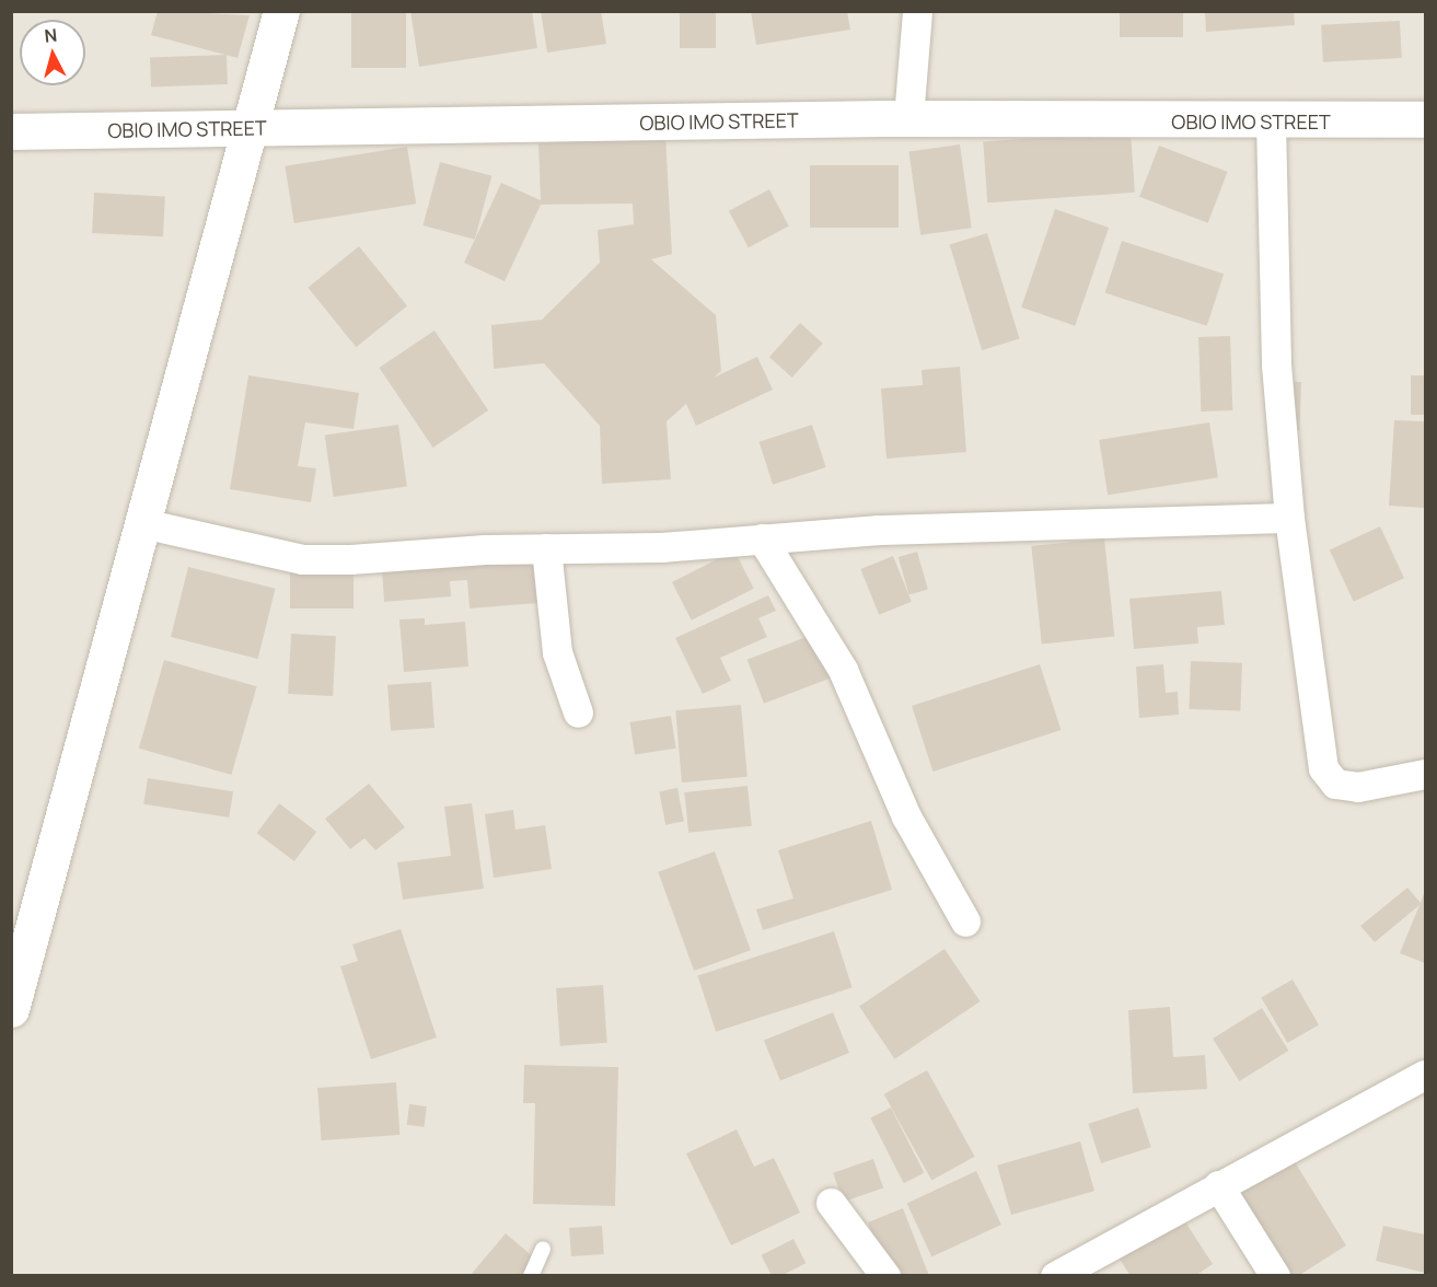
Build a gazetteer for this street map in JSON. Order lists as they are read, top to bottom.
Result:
{
  "streets": {
    "street": ["OBIO IMO STREET"]
  },
  "north": "top"
}
